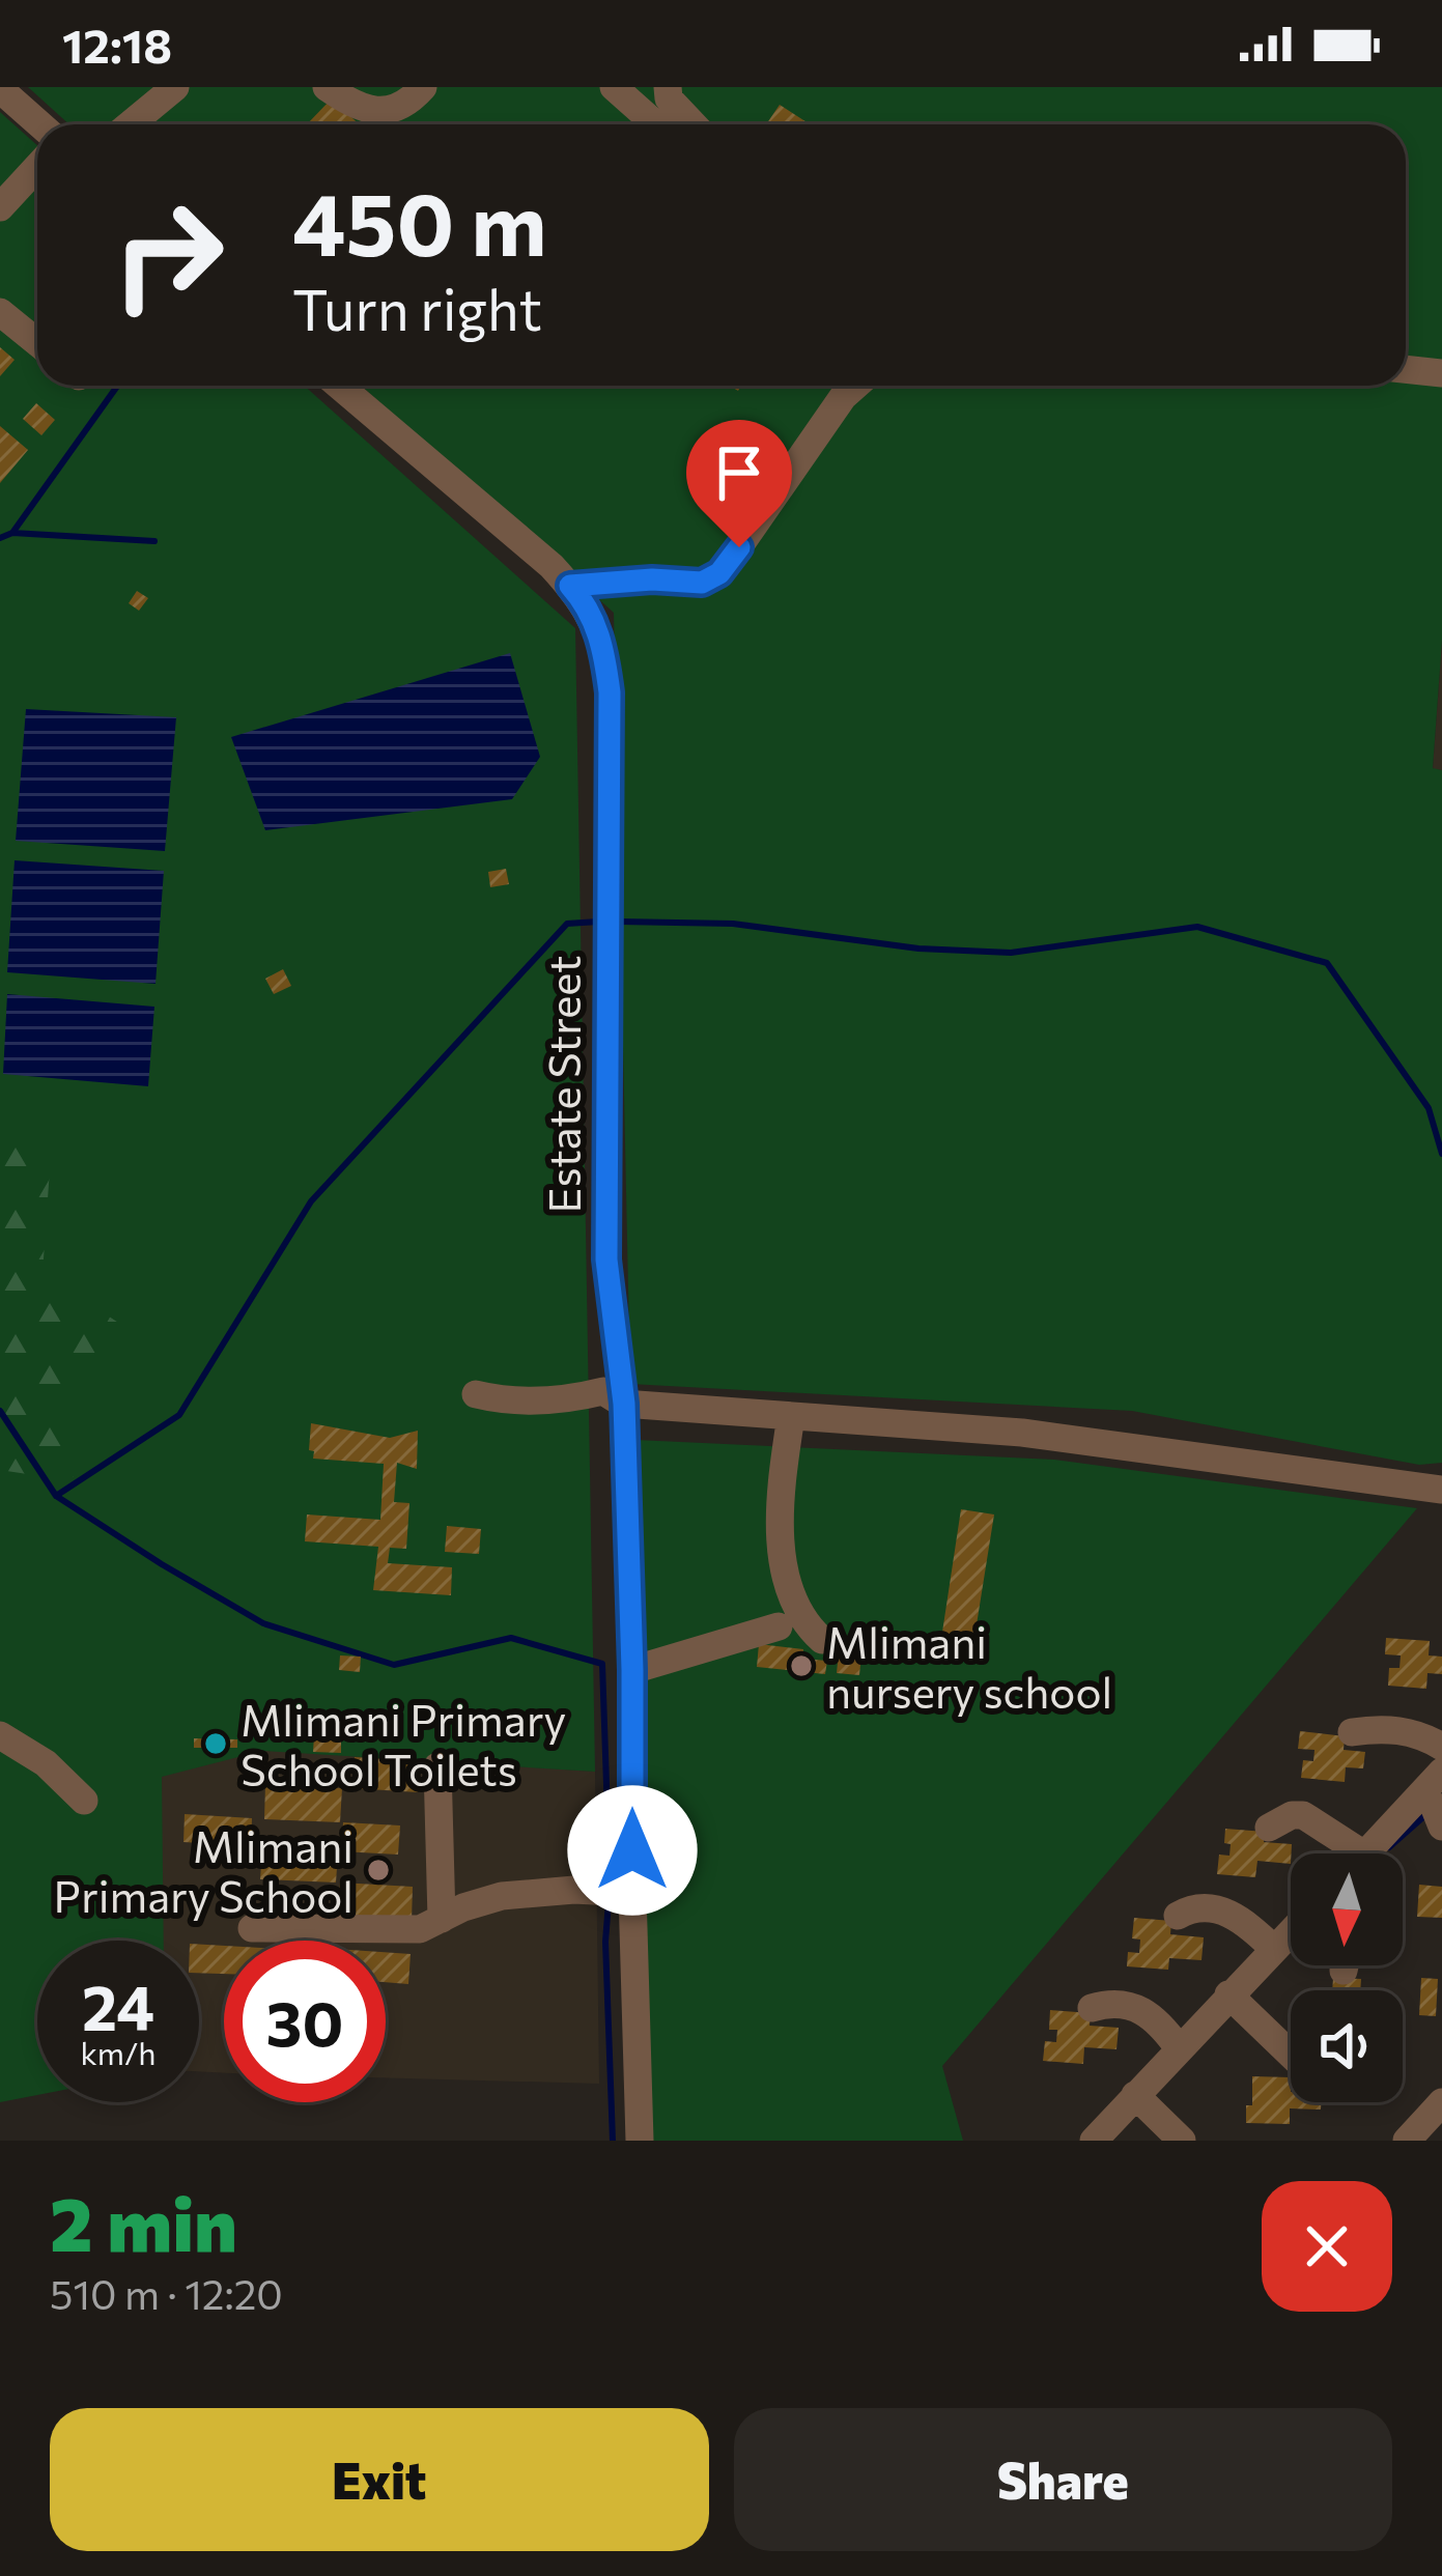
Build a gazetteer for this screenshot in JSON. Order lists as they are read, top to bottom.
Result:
{
  "streets": {
    "street": ["Estate Street"]
  },
  "places": ["Mlimani nursery school", "Mlimani Primary School Toilets", "Mlimani Primary School"],
  "north": "bottom",
  "page": {
    "status": "12:18",
    "turn": ["450 m", "Turn right"],
    "speed": "24 km/h",
    "limit": "30",
    "heading": ["2 min", "510 m · 12:20"],
    "buttons": ["Exit", "Share"]
  }
}
